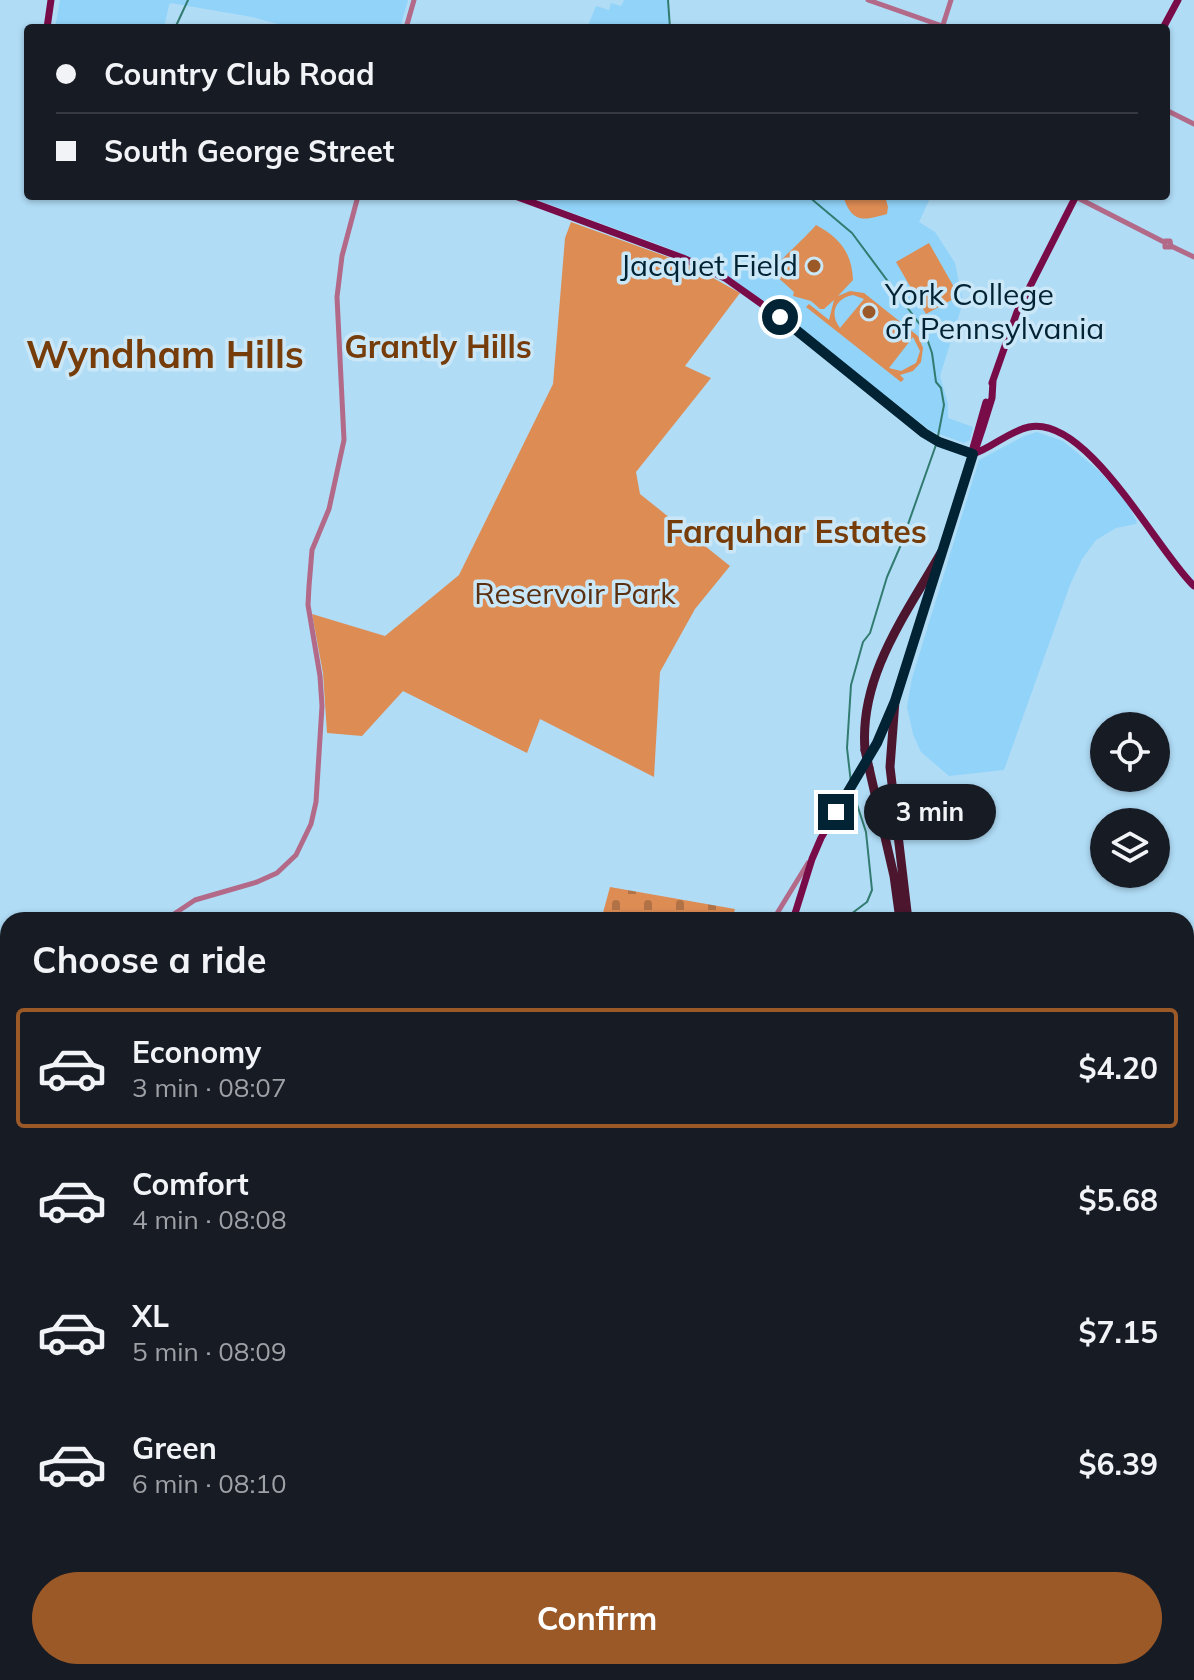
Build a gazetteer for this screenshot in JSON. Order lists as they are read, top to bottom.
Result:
{
  "districts": ["Grantly Hills", "Wyndham Hills", "Farquhar Estates"],
  "parks": ["Reservoir Park"],
  "places": ["Jacquet Field", "York College of Pennsylvania"],
  "page": {
    "banner": ["Country Club Road", "South George Street"],
    "bubble": "3 min",
    "heading": "Choose a ride",
    "list": [
      {
        "name": "Economy",
        "note": "3 min · 08:07",
        "value": "$4.20"
      },
      {
        "name": "Comfort",
        "note": "4 min · 08:08",
        "value": "$5.68"
      },
      {
        "name": "XL",
        "note": "5 min · 08:09",
        "value": "$7.15"
      },
      {
        "name": "Green",
        "note": "6 min · 08:10",
        "value": "$6.39"
      }
    ],
    "buttons": "Confirm"
  }
}
